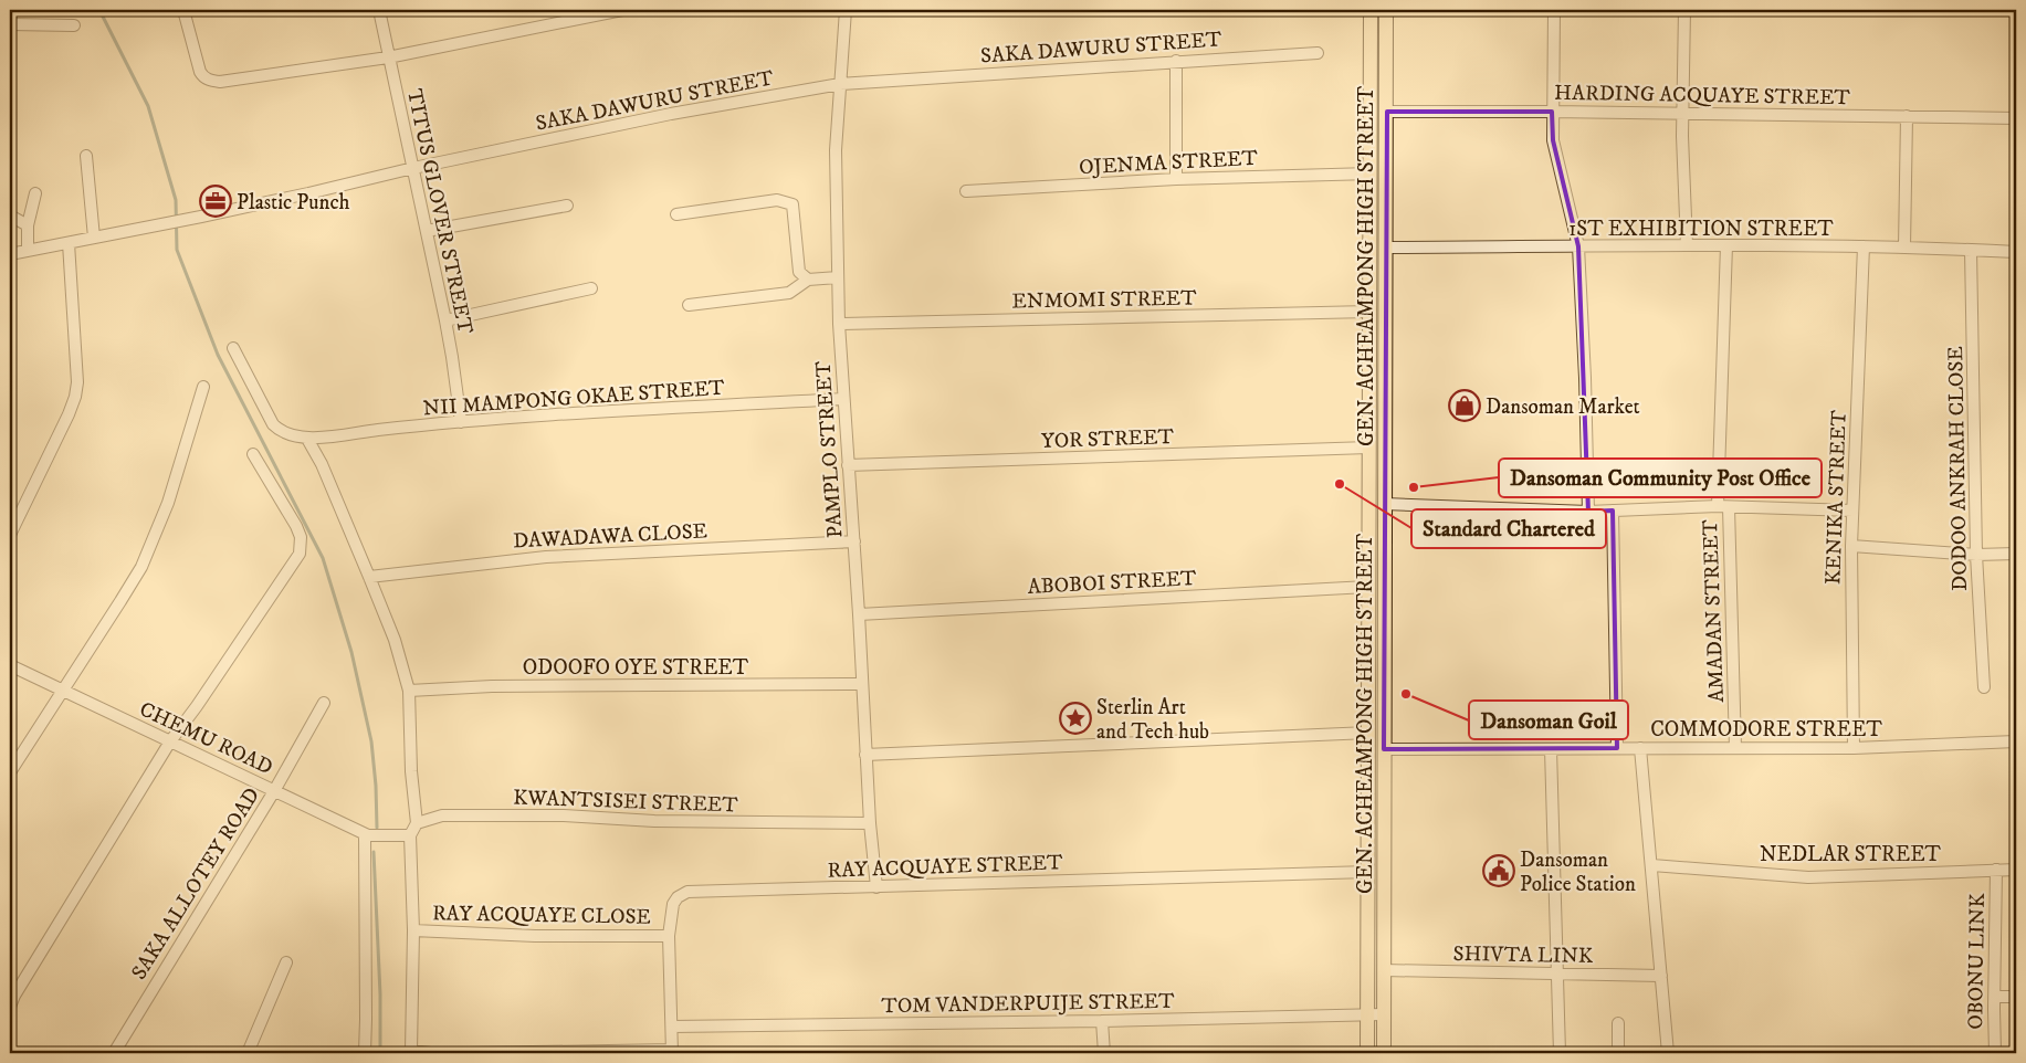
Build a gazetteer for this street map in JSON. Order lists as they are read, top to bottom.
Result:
{
  "streets": {
    "main road": ["GEN. ACHEAMPONG HIGH STREET"],
    "street": [
      "SAKA DAWURU STREET",
      "HARDING ACQUAYE STREET",
      "OJENMA STREET",
      "TITUS GLOVER STREET",
      "1ST EXHIBITION STREET",
      "ENMOMI STREET",
      "NII MAMPONG OKAE STREET",
      "YOR STREET",
      "PAMPLO STREET",
      "DODOO ANKRAH CLOSE",
      "KENIKA STREET",
      "DAWADAWA CLOSE",
      "ABOBOI STREET",
      "AMADAN STREET",
      "ODOOFO OYE STREET",
      "COMMODORE STREET",
      "CHEMU ROAD",
      "KWANTSISEI STREET",
      "NEDLAR STREET",
      "RAY ACQUAYE STREET",
      "SAKA ALLOTEY ROAD",
      "RAY ACQUAYE CLOSE",
      "SHIVTA LINK",
      "OBONU LINK",
      "TOM VANDERPUIJE STREET"
    ]
  },
  "crossings": [
    ["SAKA DAWURU STREET", "TITUS GLOVER STREET"],
    ["SAKA DAWURU STREET", "PAMPLO STREET"],
    ["HARDING ACQUAYE STREET", "GEN. ACHEAMPONG HIGH STREET"],
    ["OJENMA STREET", "GEN. ACHEAMPONG HIGH STREET"],
    ["TITUS GLOVER STREET", "NII MAMPONG OKAE STREET"],
    ["1ST EXHIBITION STREET", "GEN. ACHEAMPONG HIGH STREET"],
    ["1ST EXHIBITION STREET", "DODOO ANKRAH CLOSE"],
    ["1ST EXHIBITION STREET", "KENIKA STREET"],
    ["1ST EXHIBITION STREET", "AMADAN STREET"],
    ["GEN. ACHEAMPONG HIGH STREET", "ENMOMI STREET"],
    ["GEN. ACHEAMPONG HIGH STREET", "YOR STREET"],
    ["GEN. ACHEAMPONG HIGH STREET", "ABOBOI STREET"],
    ["GEN. ACHEAMPONG HIGH STREET", "COMMODORE STREET"],
    ["GEN. ACHEAMPONG HIGH STREET", "RAY ACQUAYE STREET"],
    ["GEN. ACHEAMPONG HIGH STREET", "SHIVTA LINK"],
    ["GEN. ACHEAMPONG HIGH STREET", "TOM VANDERPUIJE STREET"],
    ["ENMOMI STREET", "PAMPLO STREET"],
    ["NII MAMPONG OKAE STREET", "PAMPLO STREET"],
    ["YOR STREET", "PAMPLO STREET"],
    ["PAMPLO STREET", "DAWADAWA CLOSE"],
    ["PAMPLO STREET", "ABOBOI STREET"],
    ["PAMPLO STREET", "ODOOFO OYE STREET"],
    ["PAMPLO STREET", "KWANTSISEI STREET"],
    ["PAMPLO STREET", "RAY ACQUAYE STREET"],
    ["KENIKA STREET", "COMMODORE STREET"],
    ["AMADAN STREET", "COMMODORE STREET"],
    ["CHEMU ROAD", "SAKA ALLOTEY ROAD"],
    ["NEDLAR STREET", "OBONU LINK"],
    ["RAY ACQUAYE STREET", "RAY ACQUAYE CLOSE"],
    ["RAY ACQUAYE STREET", "TOM VANDERPUIJE STREET"]
  ],
  "places": {
    "office": ["Plastic Punch"],
    "shop": ["Dansoman Market"],
    "other": ["Standard Chartered", "Dansoman Community Post Office", "Dansoman Goil"],
    "place": ["Sterlin Art and Tech hub"],
    "public building": ["Dansoman Police Station"]
  }
}
